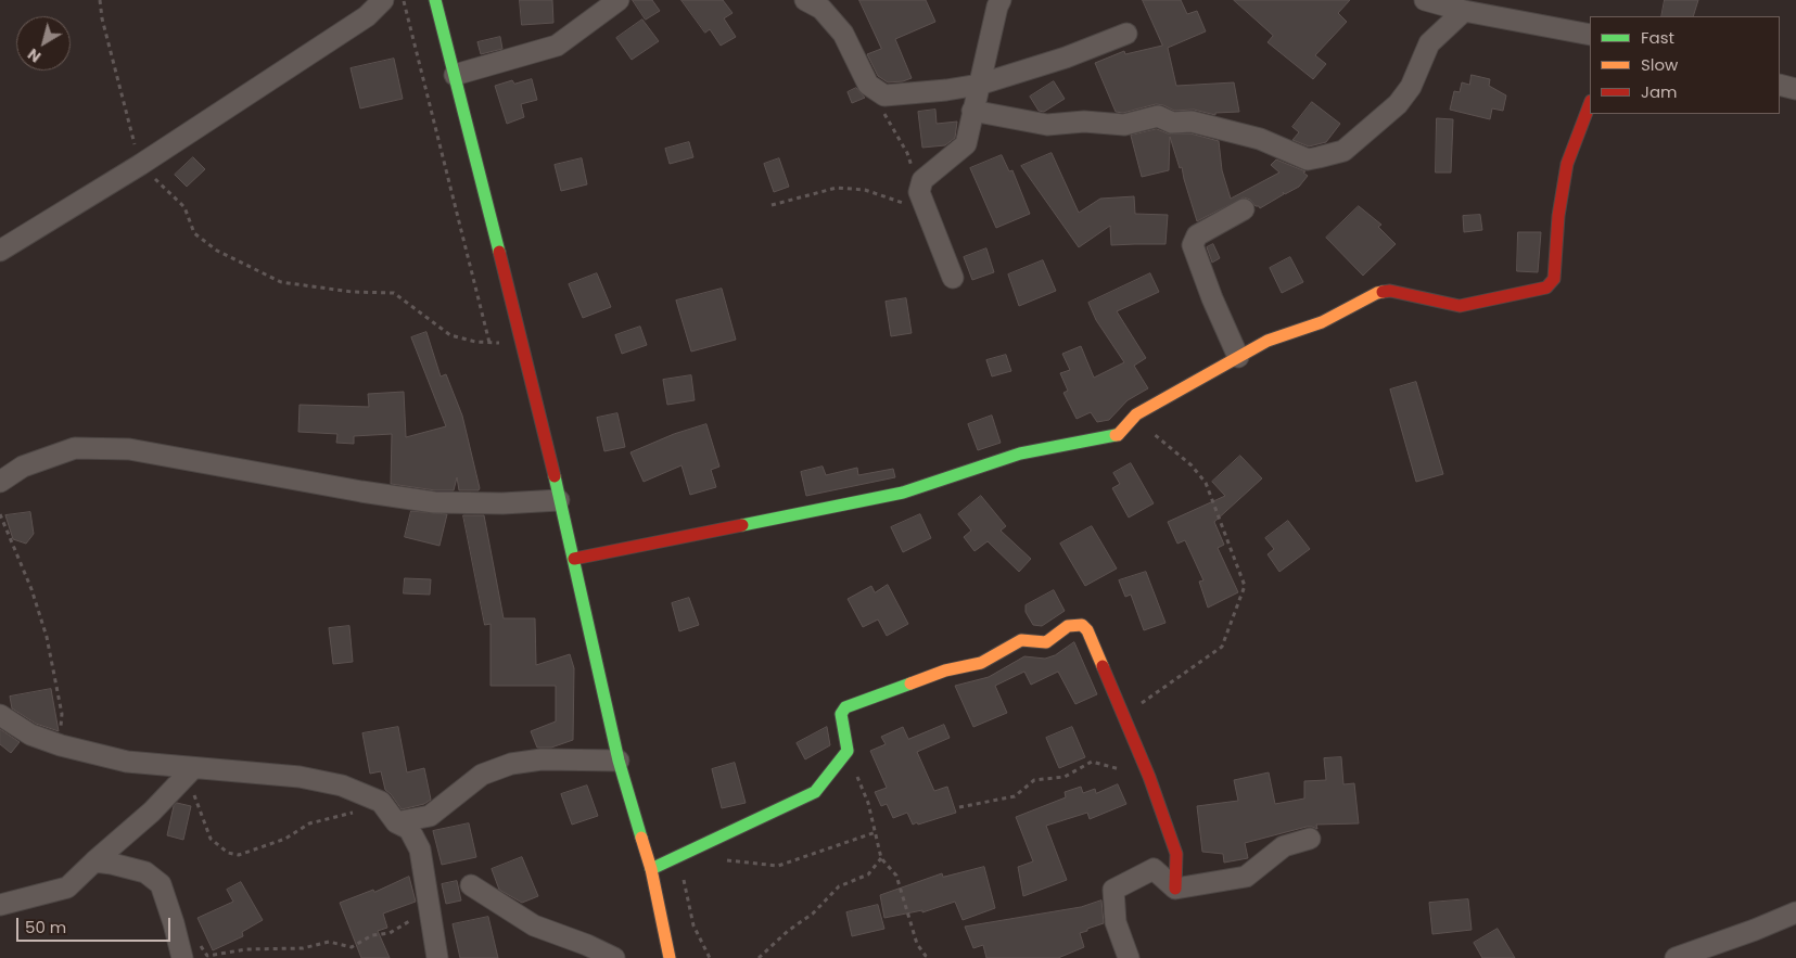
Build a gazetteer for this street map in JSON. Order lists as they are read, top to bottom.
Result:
{
  "legend": ["Fast", "Slow", "Jam"],
  "scale_bar": "50 m",
  "north": "bottom left"
}
